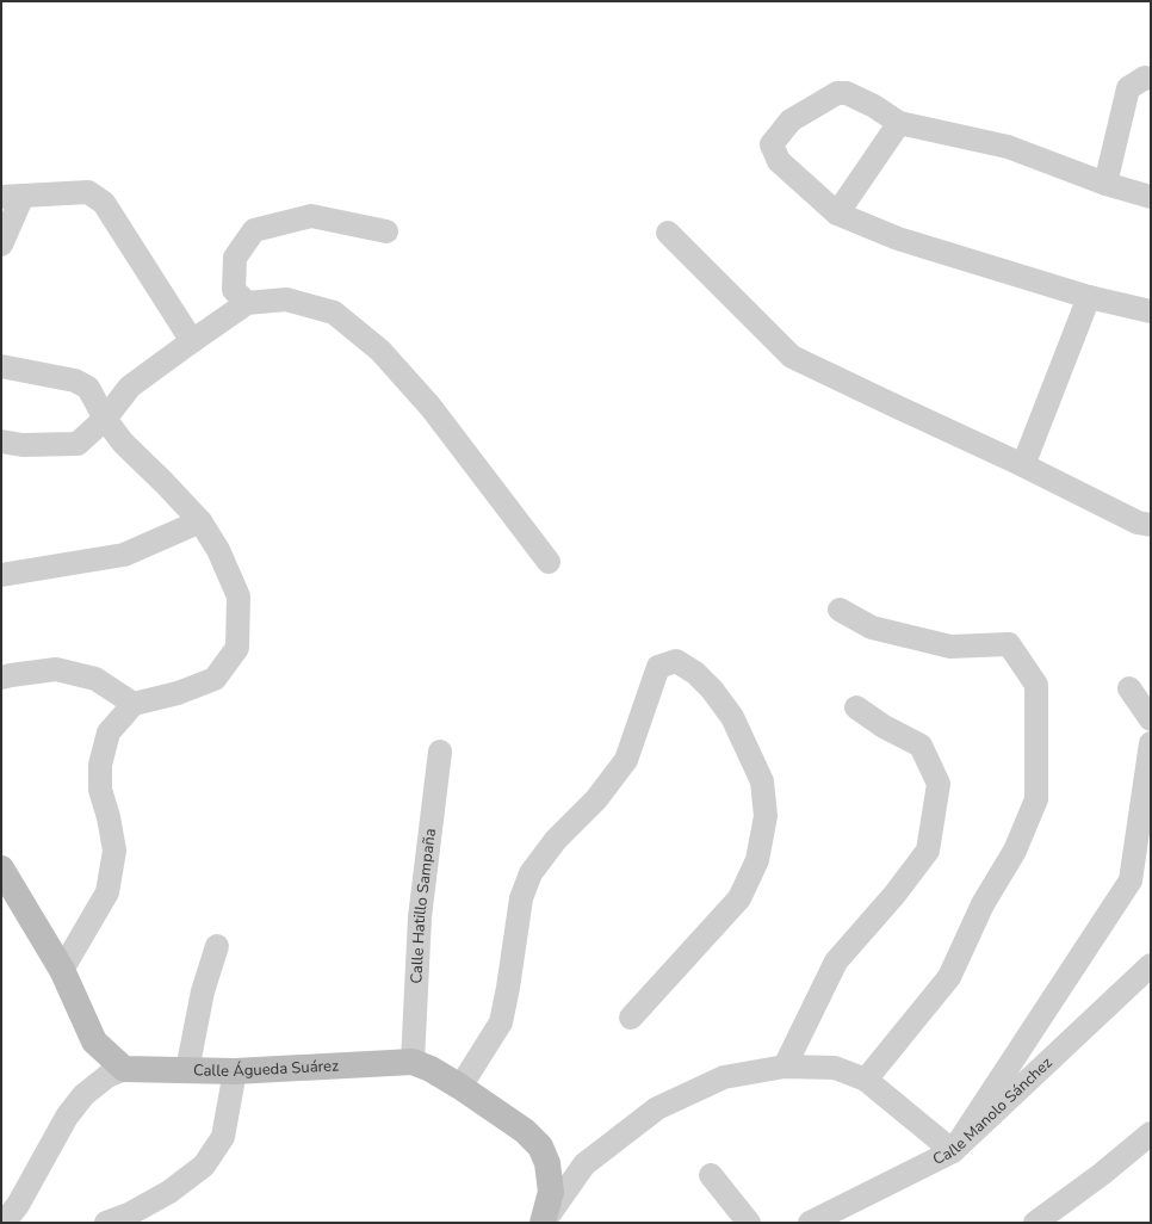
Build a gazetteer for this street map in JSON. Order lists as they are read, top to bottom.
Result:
{
  "streets": {
    "street": ["Calle Hatillo Sampaña", "Calle Águeda Suárez", "Calle Manolo Sánchez"]
  },
  "crossings": [
    ["Calle Hatillo Sampaña", "Calle Águeda Suárez"]
  ]
}
